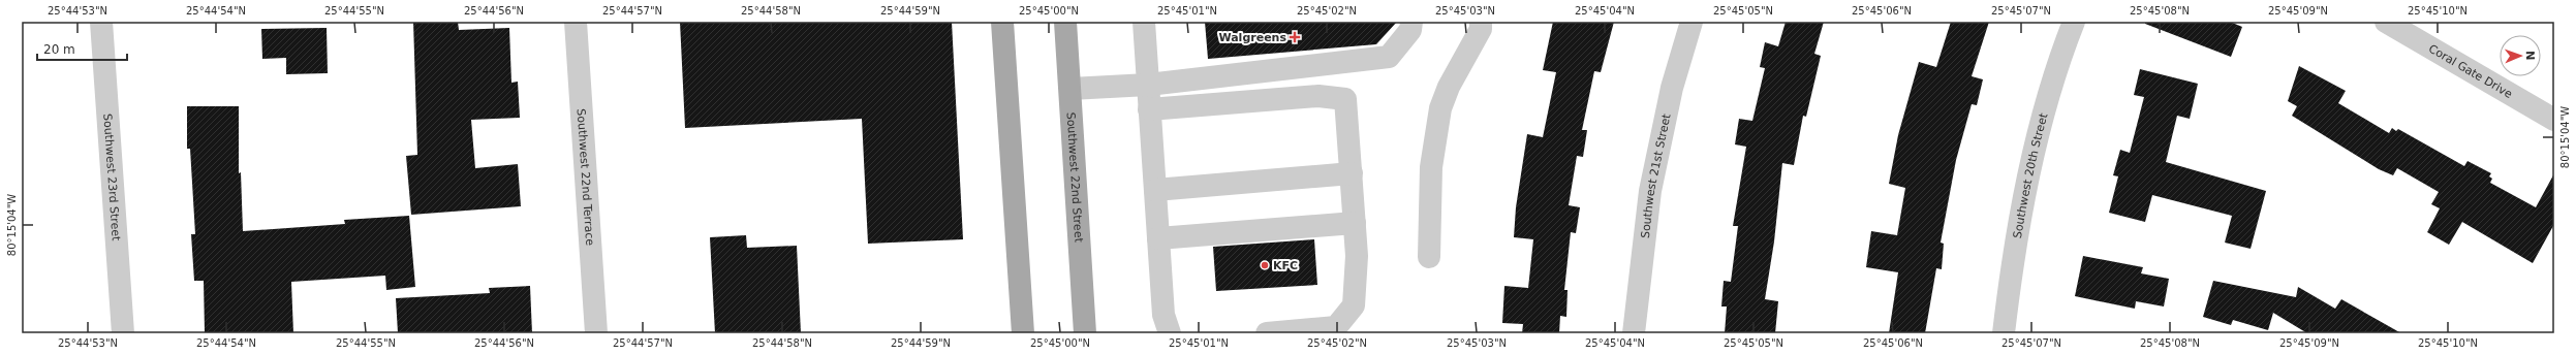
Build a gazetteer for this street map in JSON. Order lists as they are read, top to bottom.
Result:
{
  "streets": {
    "main road": ["Southwest 22nd Street"],
    "street": [
      "Coral Gate Drive",
      "Southwest 20th Street",
      "Southwest 21st Street",
      "Southwest 23rd Street",
      "Southwest 22nd Terrace"
    ]
  },
  "places": {
    "health": ["Walgreens"],
    "other": ["KFC"]
  },
  "scale_bar": "20 m",
  "north": "right",
  "coordinates": [
    "25°44'53\"N",
    "25°44'54\"N",
    "25°44'55\"N",
    "25°44'56\"N",
    "25°44'57\"N",
    "25°44'58\"N",
    "25°44'59\"N",
    "25°45'00\"N",
    "25°45'01\"N",
    "25°45'02\"N",
    "25°45'03\"N",
    "25°45'04\"N",
    "25°45'05\"N",
    "25°45'06\"N",
    "25°45'07\"N",
    "25°45'08\"N",
    "25°45'09\"N",
    "25°45'10\"N",
    "80°15'04\"W"
  ]
}
